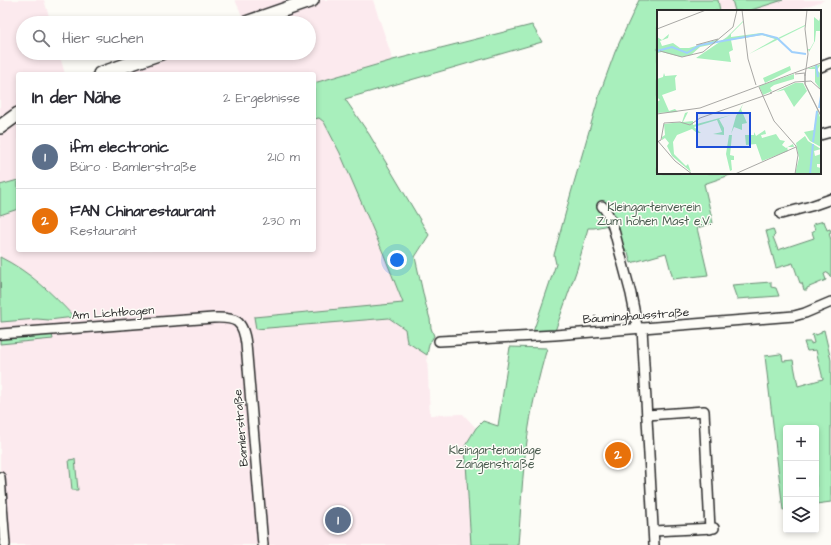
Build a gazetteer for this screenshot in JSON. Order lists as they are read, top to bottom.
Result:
{
  "streets": {
    "street": ["Am Lichtbogen", "Bäuminghausstraße", "Bamlerstraße"]
  },
  "crossings": [
    ["Am Lichtbogen", "Bamlerstraße"]
  ],
  "parks": ["Kleingartenverein Zum hohen Mast e.V.", "Kleingartenanlage Zangenstraße"],
  "page": {
    "search": "Hier suchen",
    "heading": ["In der Nähe", "2 Ergebnisse"],
    "list": [
      {
        "mark": "1",
        "name": "ifm electronic",
        "note": "Büro · Bamlerstraße",
        "value": "210 m"
      },
      {
        "mark": "2",
        "name": "FAN Chinarestaurant",
        "note": "Restaurant",
        "value": "230 m"
      }
    ],
    "map_buttons": ["+", "−"],
    "pins": ["2", "1"]
  }
}
